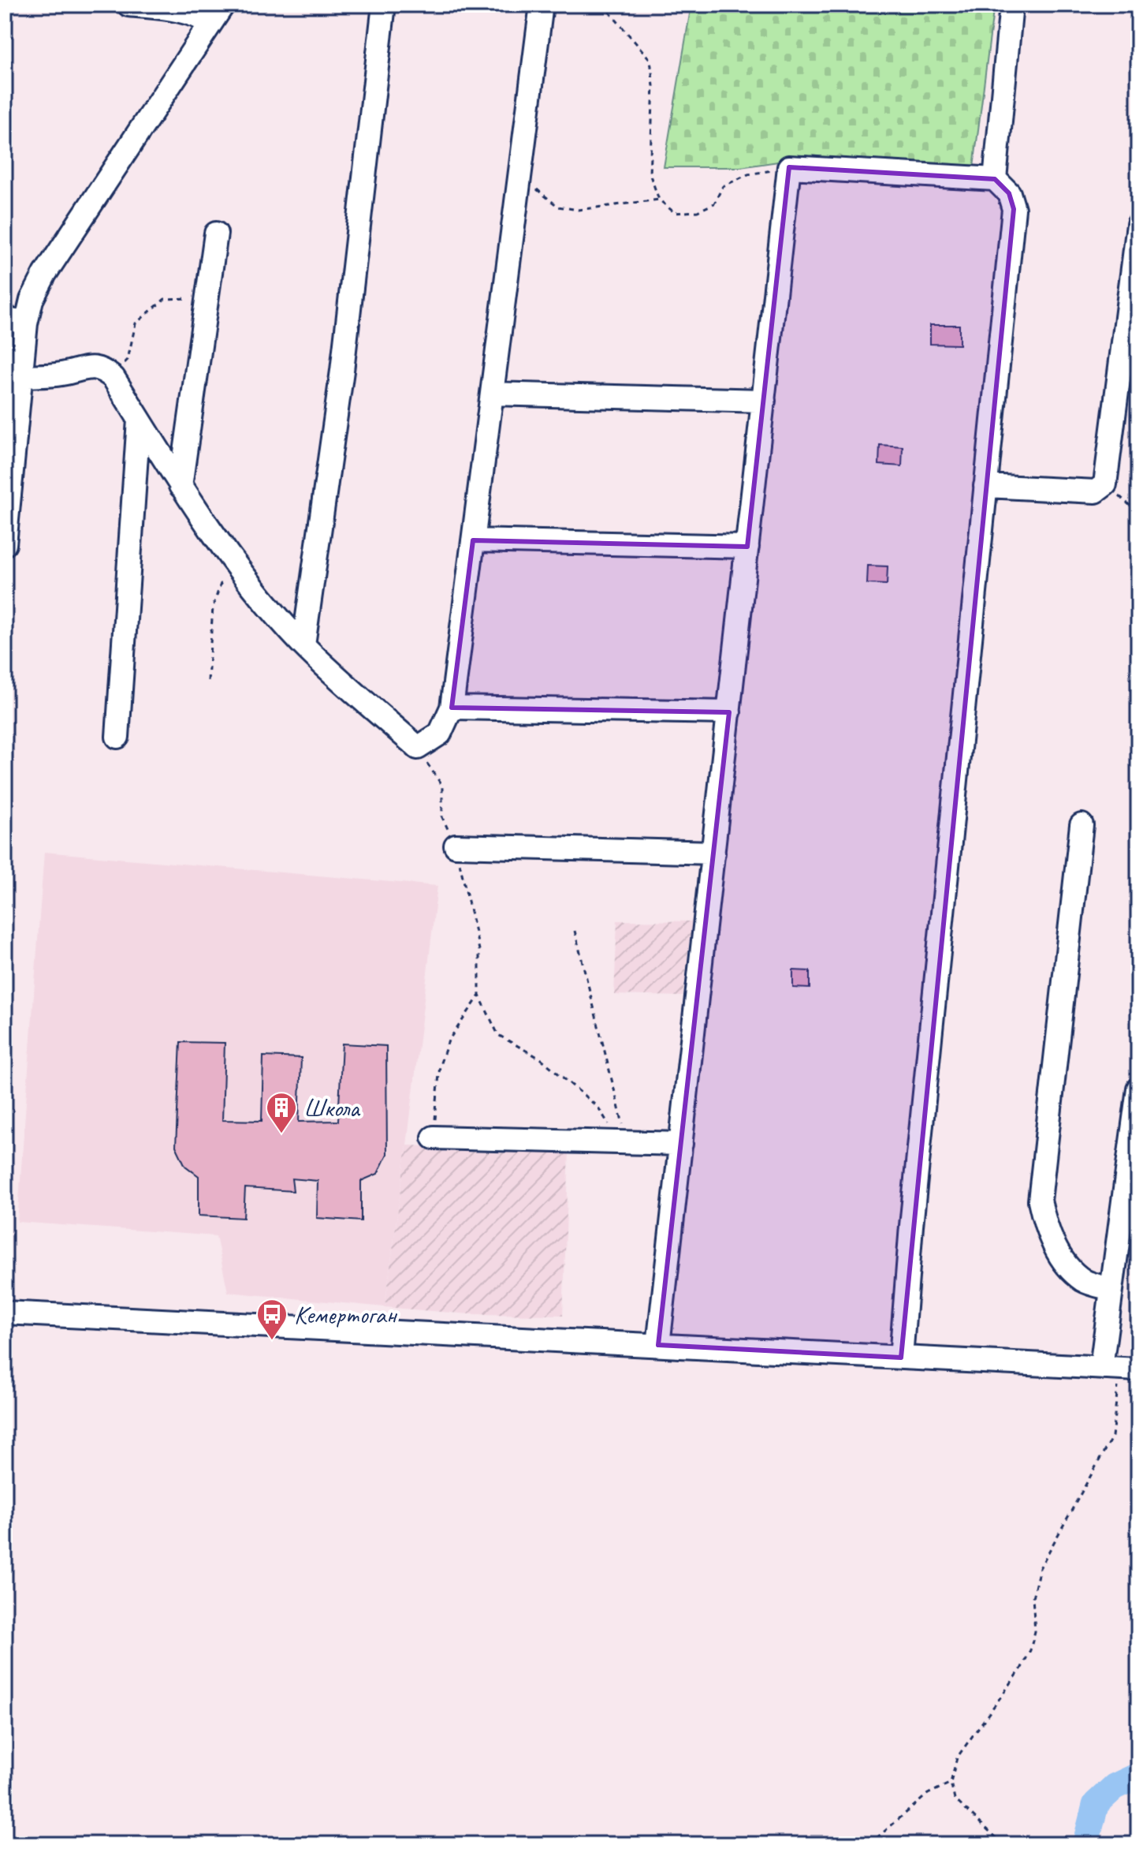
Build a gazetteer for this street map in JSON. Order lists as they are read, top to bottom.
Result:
{
  "places": {
    "building": ["Школа"],
    "bus stop": ["Кемертоган"]
  }
}
